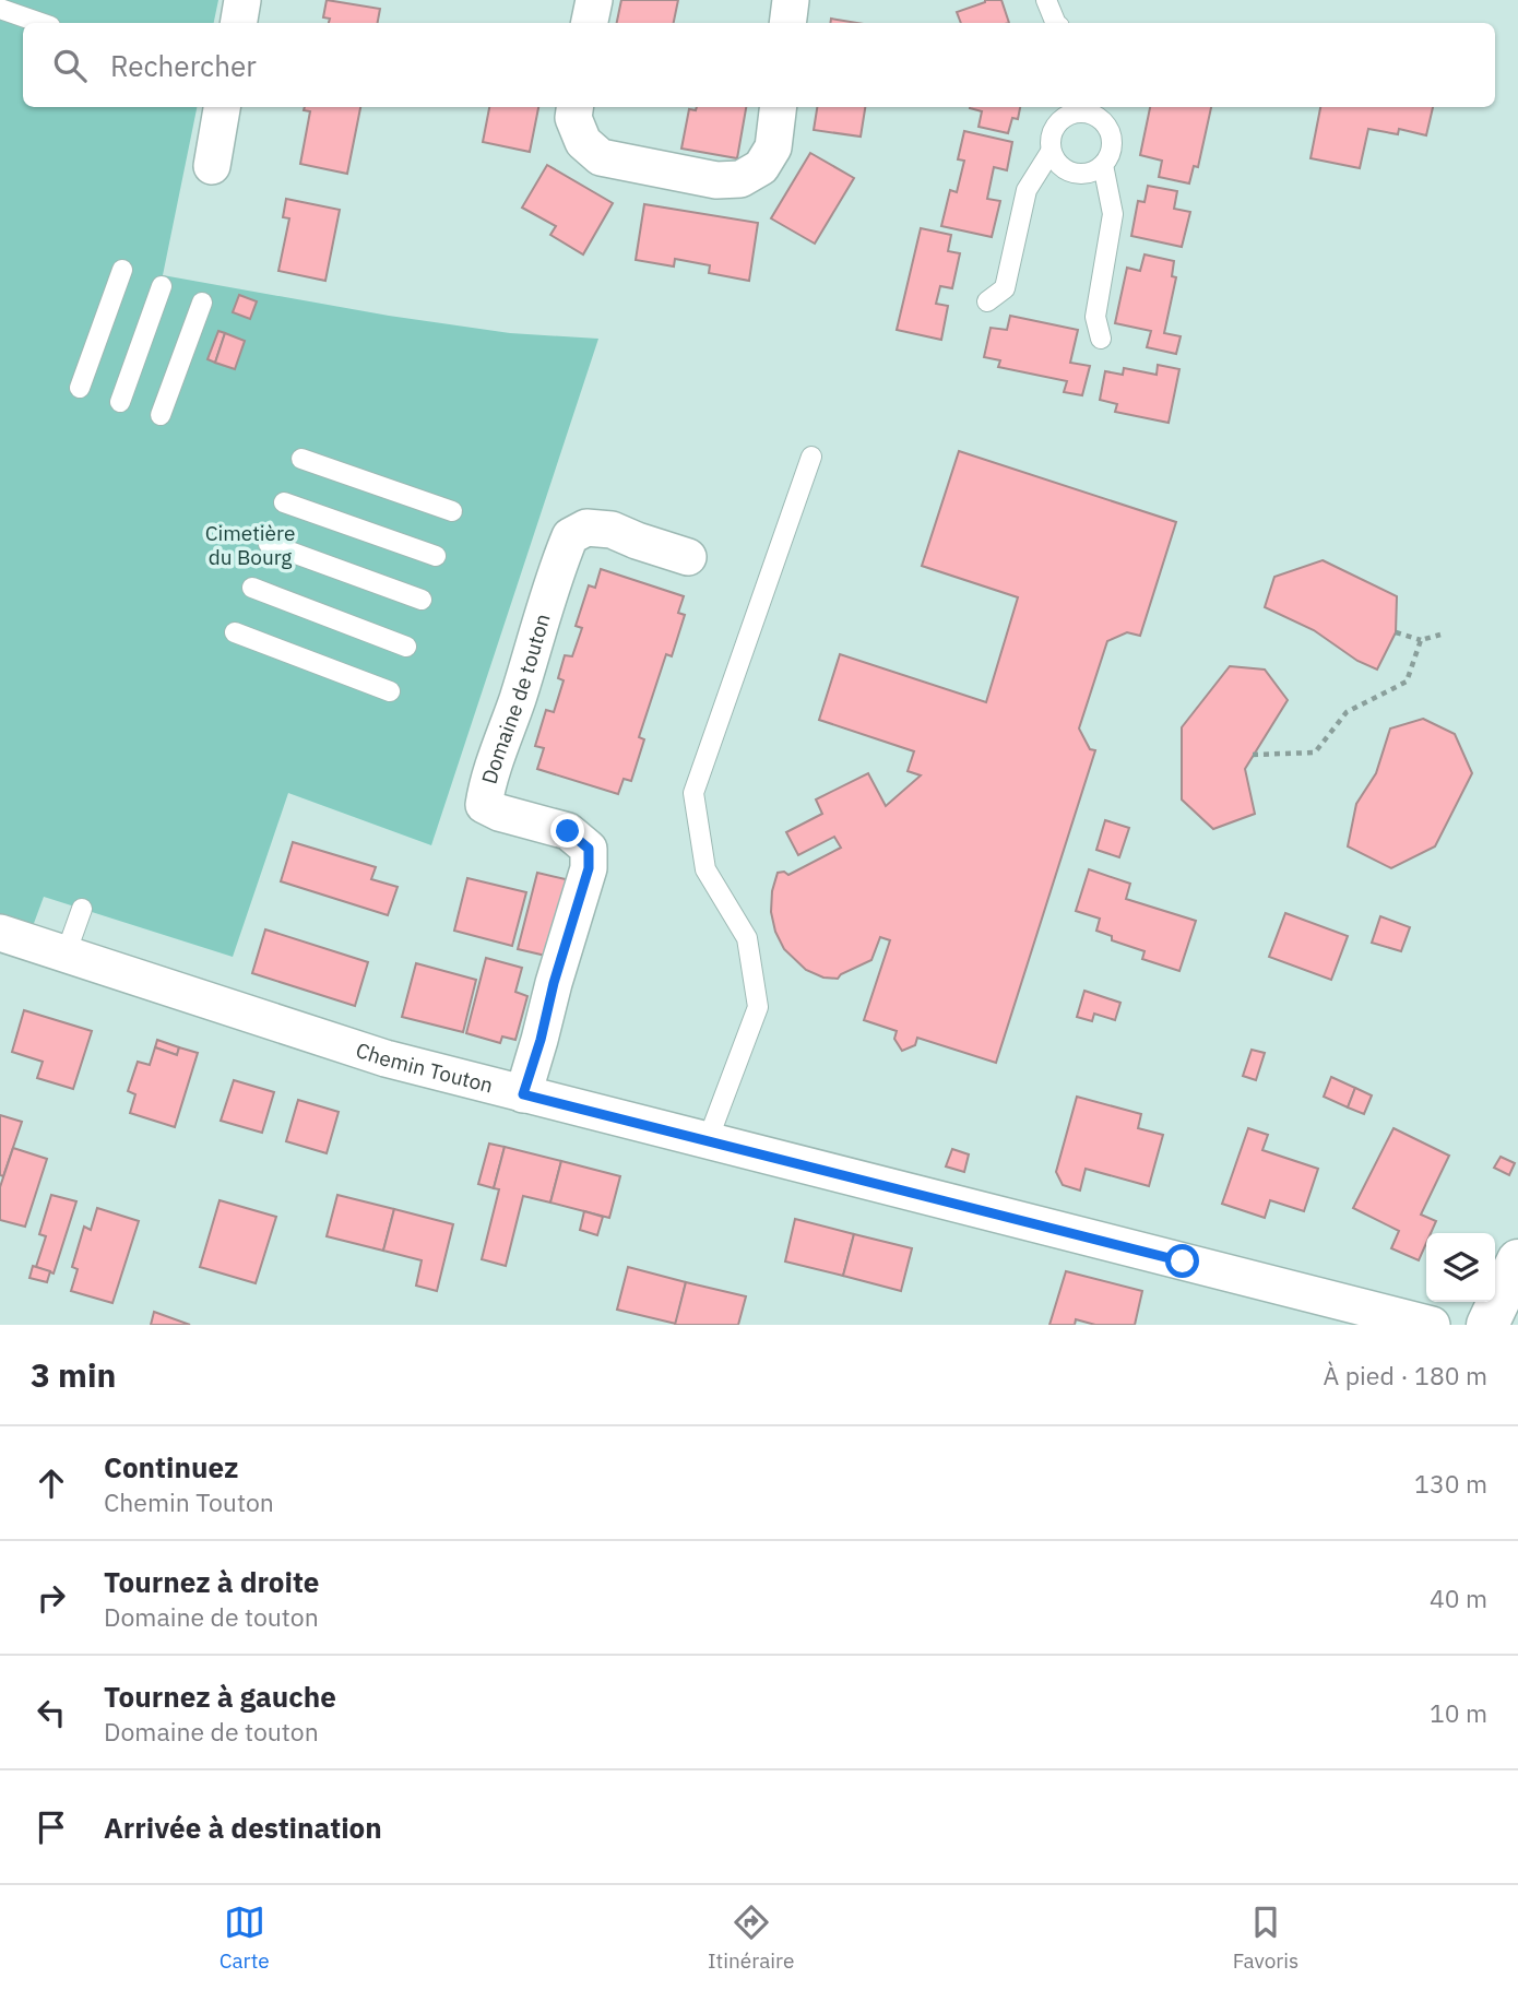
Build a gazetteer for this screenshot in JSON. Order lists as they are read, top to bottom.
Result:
{
  "streets": {
    "street": ["Domaine de touton", "Chemin Touton"]
  },
  "crossings": [
    ["Domaine de touton", "Chemin Touton"]
  ],
  "parks": ["Cimetière du Bourg"],
  "page": {
    "search": "Rechercher",
    "heading": ["3 min", "À pied · 180 m"],
    "list": [
      ["Continuez", "Chemin Touton", "130 m"],
      ["Tournez à droite", "Domaine de touton", "40 m"],
      ["Tournez à gauche", "Domaine de touton", "10 m"],
      "Arrivée à destination"
    ],
    "nav": ["Carte", "Itinéraire", "Favoris"]
  }
}
